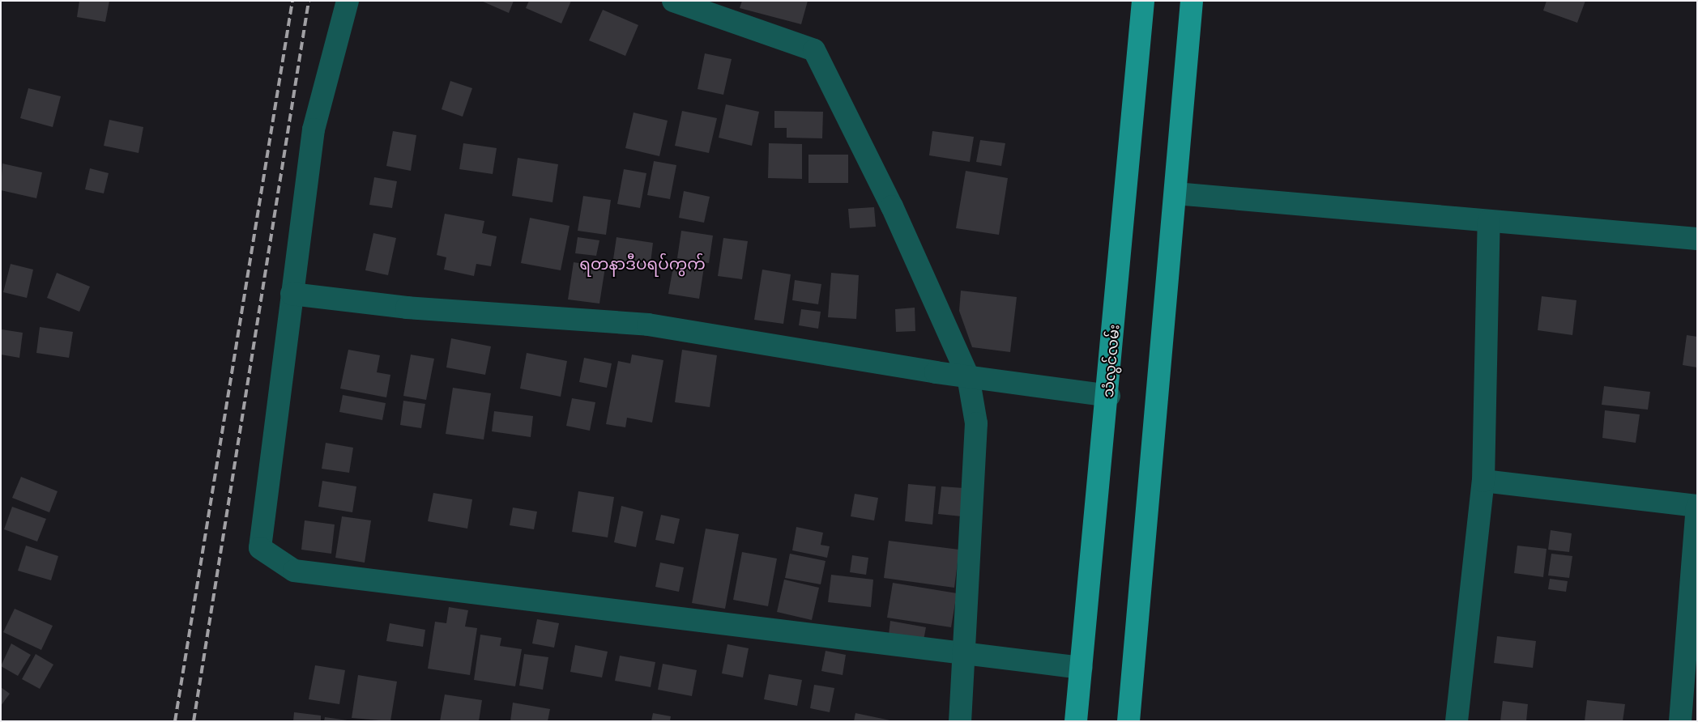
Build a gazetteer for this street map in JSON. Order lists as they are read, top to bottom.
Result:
{
  "streets": {
    "main road": ["သံလွင်လမ်း"]
  },
  "districts": ["ရတနာဒီပရပ်ကွက်"]
}
